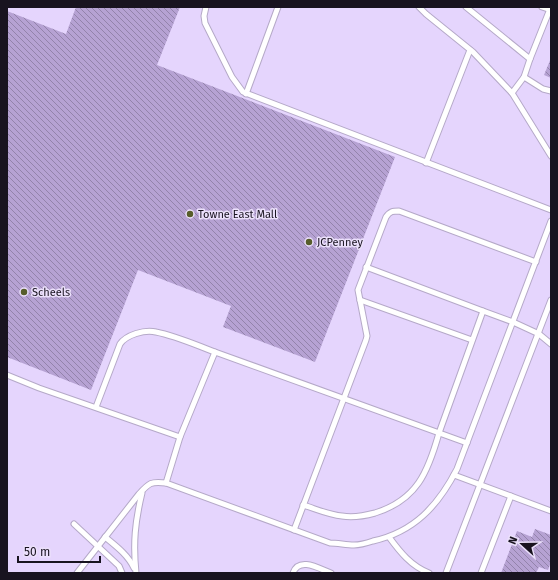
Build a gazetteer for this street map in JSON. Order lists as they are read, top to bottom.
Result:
{
  "places": ["Towne East Mall", "JCPenney", "Scheels"],
  "scale_bar": "50 m",
  "north": "left"
}
